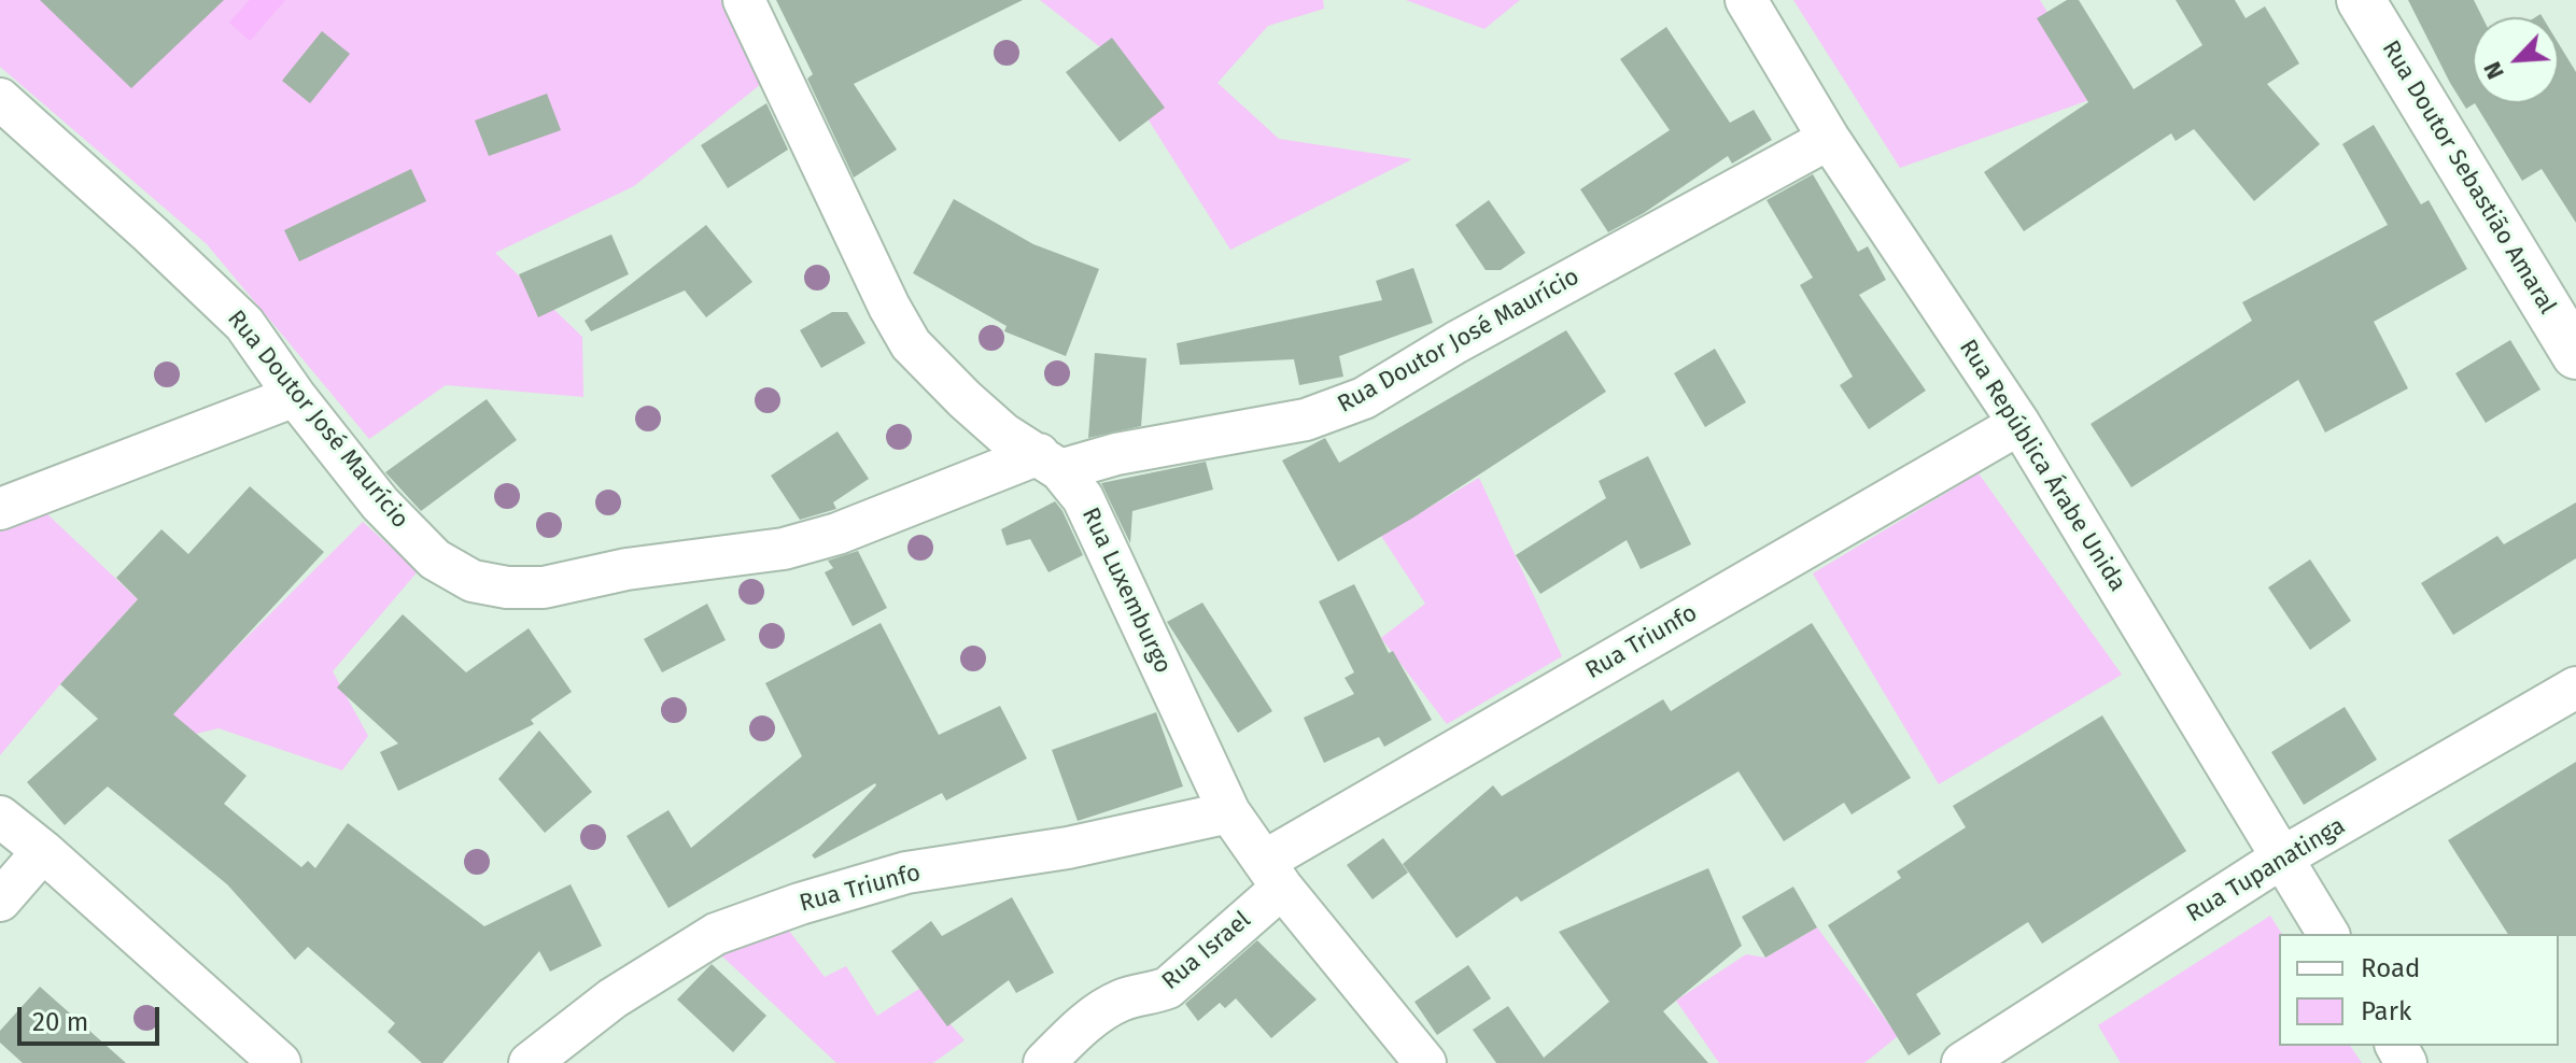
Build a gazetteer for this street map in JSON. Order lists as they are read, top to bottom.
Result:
{
  "streets": {
    "street": [
      "Rua Doutor Sebastião Amaral",
      "Rua Doutor José Maurício",
      "Rua República Árabe Unida",
      "Rua Luxemburgo",
      "Rua Triunfo",
      "Rua Tupanatinga",
      "Rua Israel"
    ]
  },
  "crossings": [
    ["Rua Doutor José Maurício", "Rua República Árabe Unida"],
    ["Rua Doutor José Maurício", "Rua Luxemburgo"],
    ["Rua República Árabe Unida", "Rua Triunfo"],
    ["Rua República Árabe Unida", "Rua Tupanatinga"],
    ["Rua Luxemburgo", "Rua Triunfo"],
    ["Rua Luxemburgo", "Rua Israel"],
    ["Rua Triunfo", "Rua Israel"]
  ],
  "legend": ["Road", "Park"],
  "scale_bar": "20 m",
  "north": "bottom left"
}
